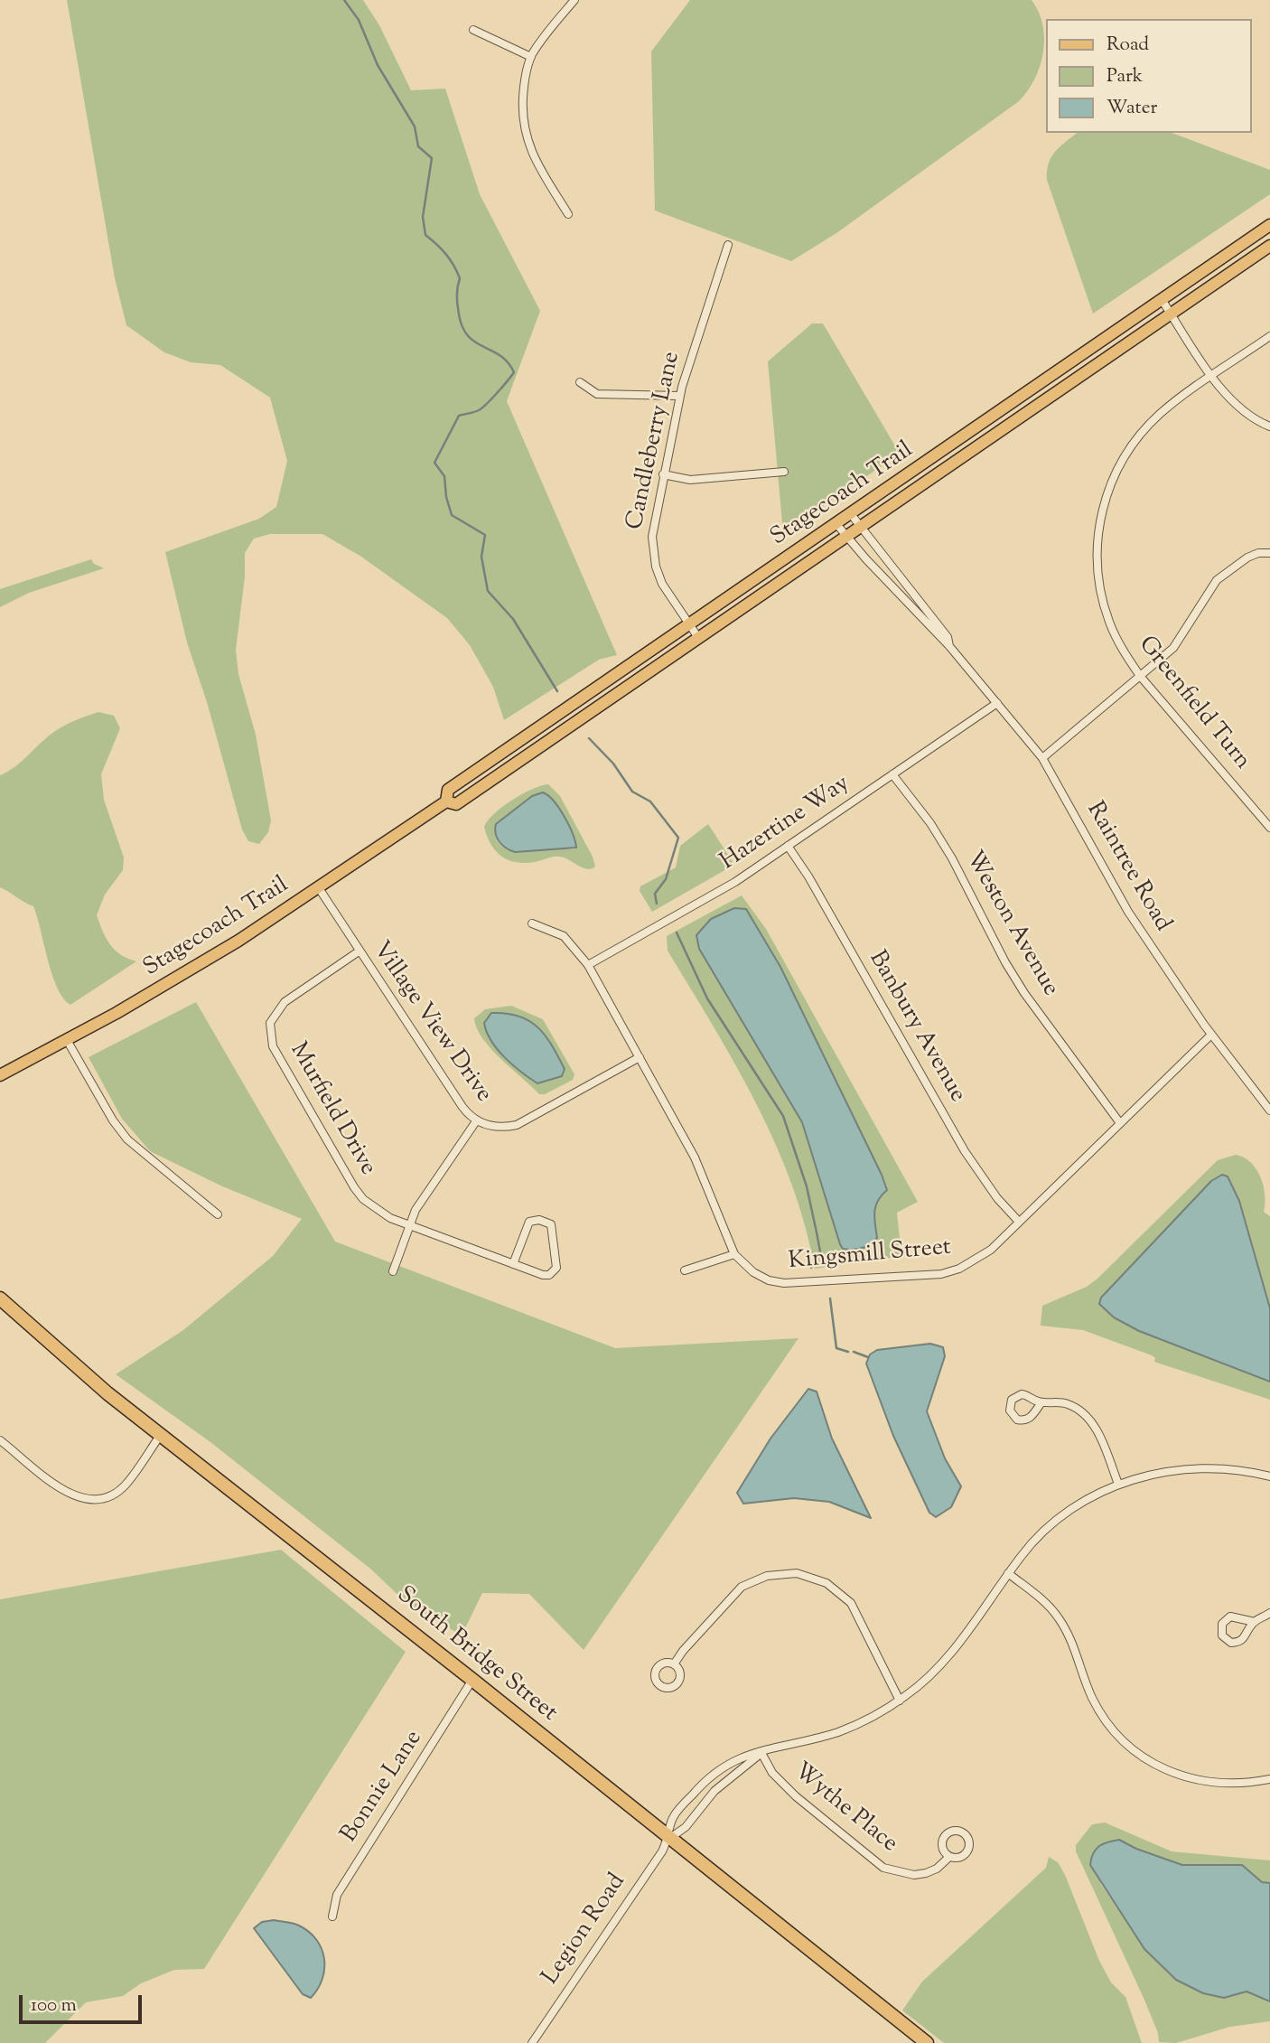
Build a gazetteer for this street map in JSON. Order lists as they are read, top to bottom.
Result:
{
  "streets": {
    "highway": ["South Bridge Street"],
    "main road": ["Stagecoach Trail"],
    "street": [
      "Candleberry Lane",
      "Greenfield Turn",
      "Hazertine Way",
      "Raintree Road",
      "Weston Avenue",
      "Village View Drive",
      "Banbury Avenue",
      "Murfield Drive",
      "Kingsmill Street",
      "Bonnie Lane",
      "Wythe Place",
      "Legion Road"
    ]
  },
  "crossings": [
    ["Candleberry Lane", "Stagecoach Trail"],
    ["Stagecoach Trail", "Raintree Road"],
    ["Stagecoach Trail", "Village View Drive"],
    ["Hazertine Way", "Raintree Road"],
    ["Hazertine Way", "Weston Avenue"],
    ["Hazertine Way", "Banbury Avenue"],
    ["Hazertine Way", "Kingsmill Street"],
    ["Raintree Road", "Kingsmill Street"],
    ["Weston Avenue", "Kingsmill Street"],
    ["Village View Drive", "Murfield Drive"],
    ["Village View Drive", "Kingsmill Street"],
    ["Banbury Avenue", "Kingsmill Street"],
    ["South Bridge Street", "Bonnie Lane"],
    ["South Bridge Street", "Legion Road"]
  ],
  "legend": ["Road", "Park", "Water"],
  "scale_bar": "100 m"
}
